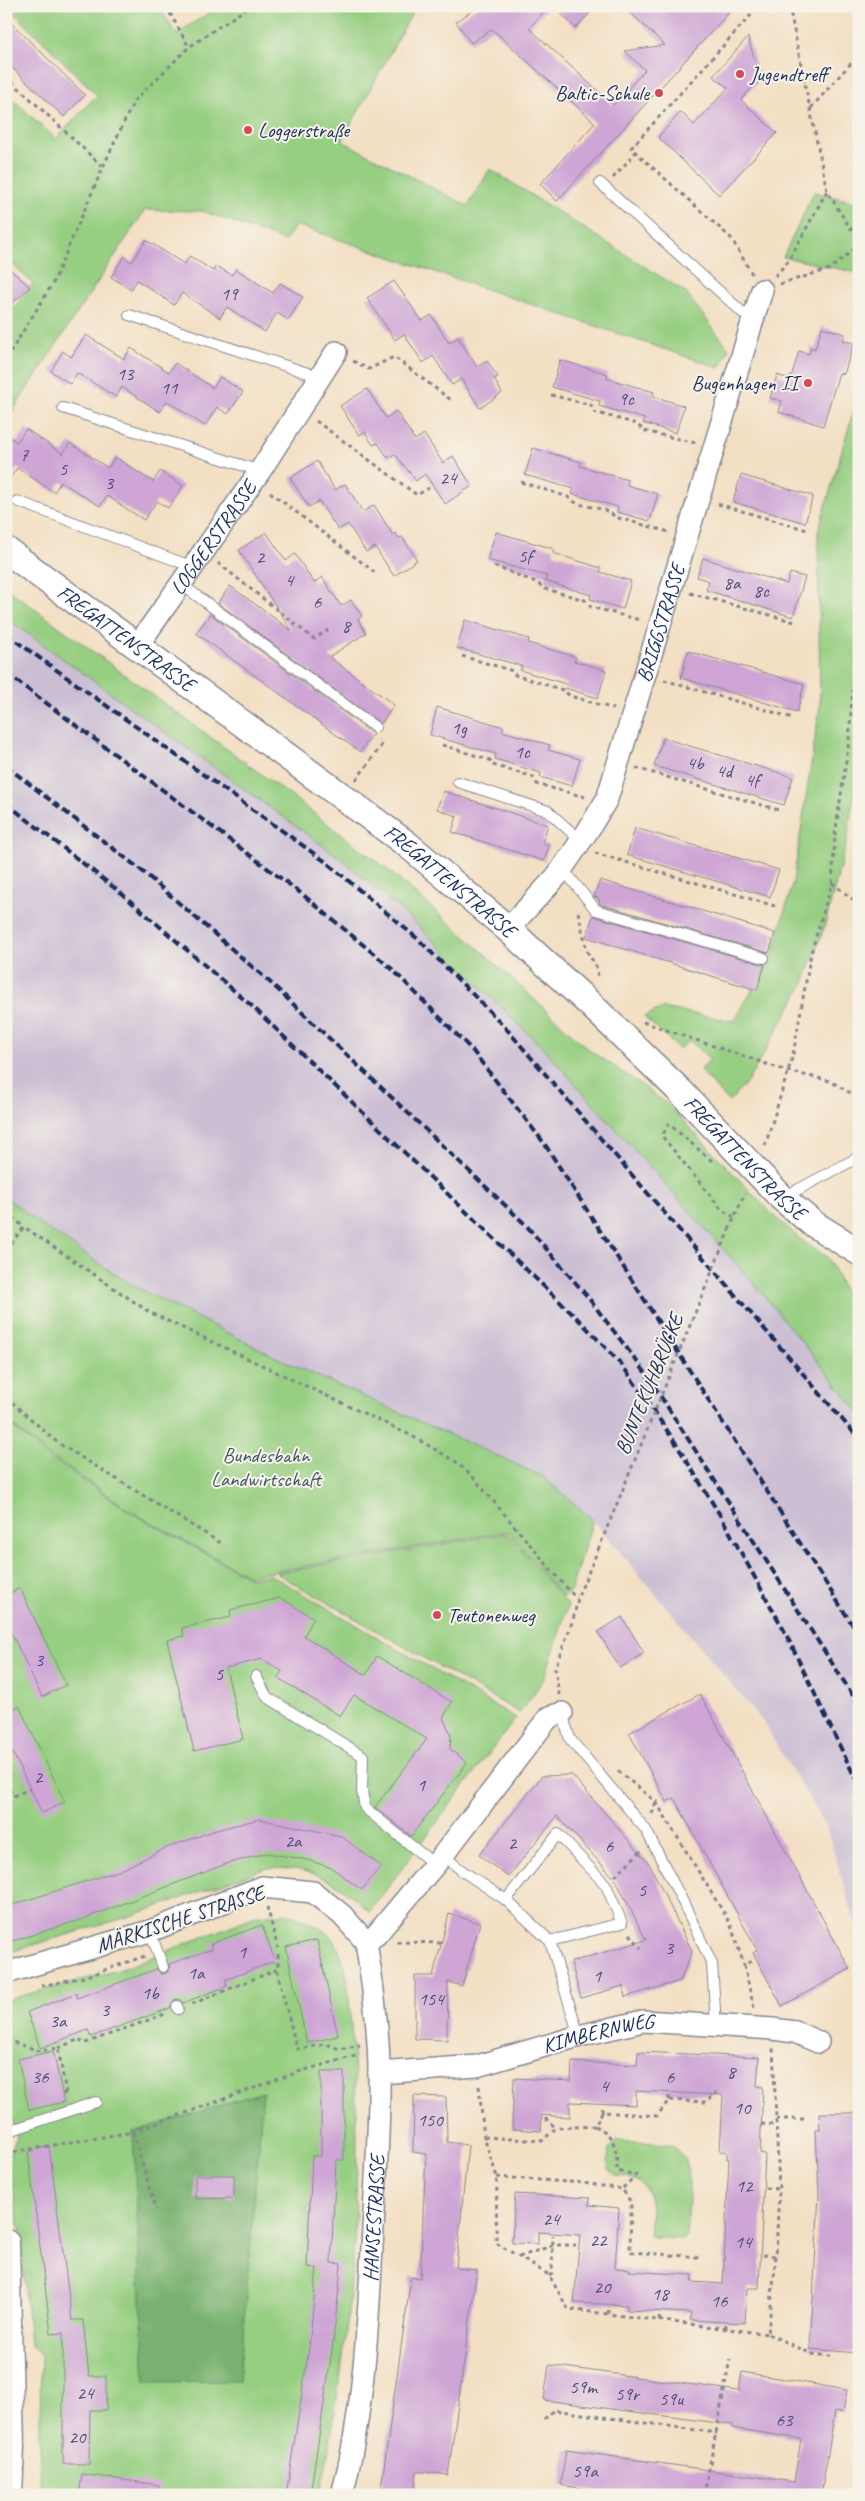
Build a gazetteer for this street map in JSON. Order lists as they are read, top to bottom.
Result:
{
  "streets": {
    "street": [
      "LOGGERSTRASSE",
      "BRIGGSTRASSE",
      "FREGATTENSTRASSE",
      "MÄRKISCHE STRASSE",
      "KIMBERNWEG",
      "HANSESTRASSE"
    ],
    "path": ["BUNTEKUHBRÜCKE"]
  },
  "crossings": [
    ["LOGGERSTRASSE", "FREGATTENSTRASSE"],
    ["BRIGGSTRASSE", "FREGATTENSTRASSE"],
    ["MÄRKISCHE STRASSE", "HANSESTRASSE"],
    ["KIMBERNWEG", "HANSESTRASSE"]
  ],
  "parks": ["Bundesbahn Landwirtschaft"],
  "places": [
    "Jugendtreff",
    "Baltic-Schule",
    "Loggerstraße",
    "Bugenhagen II",
    "Teutonenweg"
  ],
  "house_numbers": [
    "19",
    "13",
    "11",
    "9c",
    "7",
    "5",
    "24",
    "3",
    "5f",
    "2",
    "4",
    "8a",
    "8c",
    "6",
    "8",
    "1g",
    "1c",
    "4b",
    "4d",
    "4f",
    "3",
    "5",
    "2",
    "1",
    "2a",
    "2",
    "6",
    "5",
    "3",
    "1",
    "1a",
    "1",
    "1b",
    "154",
    "3",
    "3a",
    "8",
    "36",
    "6",
    "4",
    "10",
    "150",
    "12",
    "24",
    "22",
    "14",
    "20",
    "18",
    "16",
    "59m",
    "24",
    "59r",
    "59u",
    "63",
    "20",
    "59a"
  ]
}
